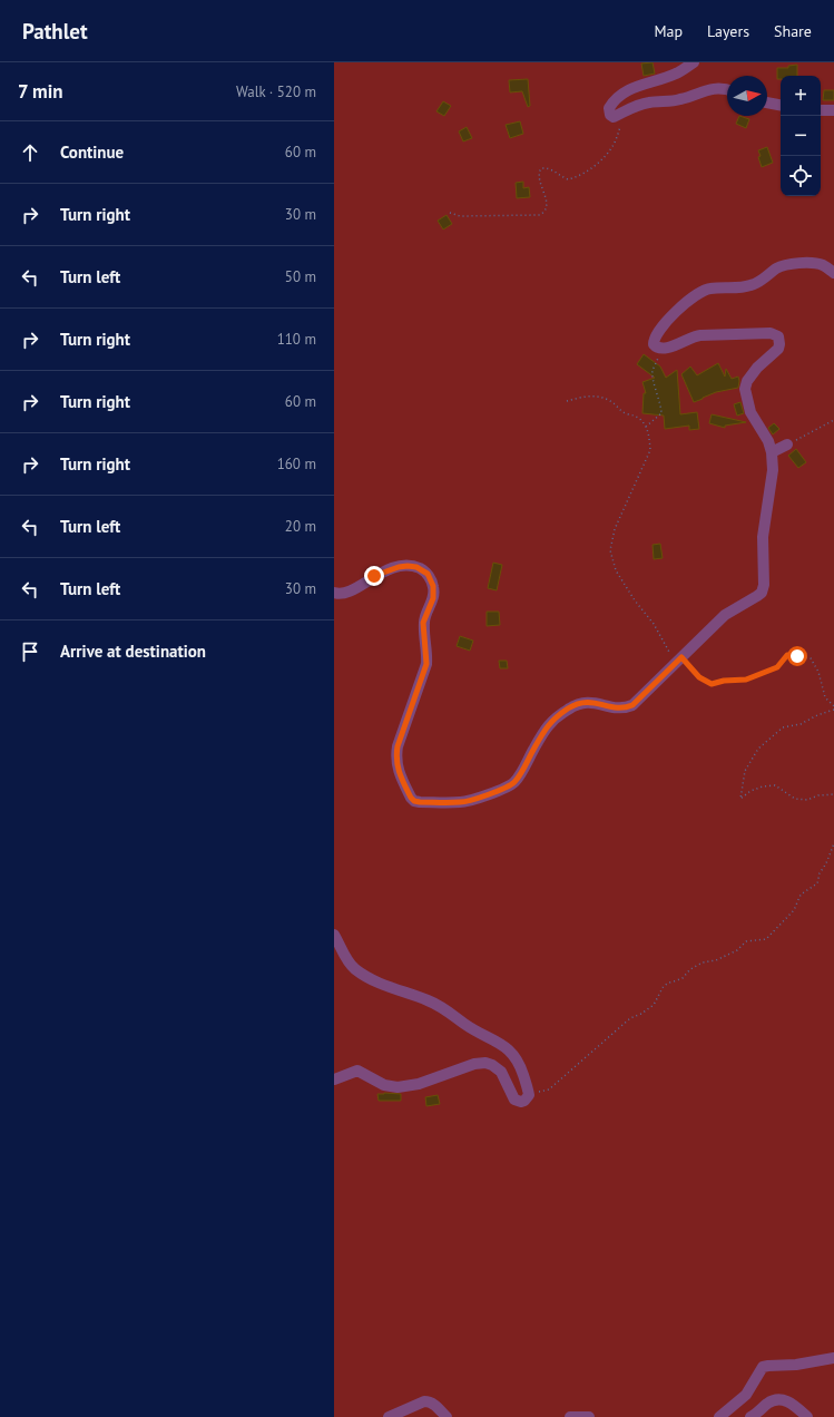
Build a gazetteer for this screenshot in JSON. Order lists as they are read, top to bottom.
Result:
{
  "north": "right",
  "page": {
    "header": "Pathlet",
    "nav": ["Map", "Layers", "Share"],
    "heading": ["7 min", "Walk · 520 m"],
    "map_buttons": ["+", "−"],
    "list": [
      ["Continue", "60 m"],
      ["Turn right", "30 m"],
      ["Turn left", "50 m"],
      ["Turn right", "110 m"],
      ["Turn right", "60 m"],
      ["Turn right", "160 m"],
      ["Turn left", "20 m"],
      ["Turn left", "30 m"],
      "Arrive at destination"
    ]
  }
}
